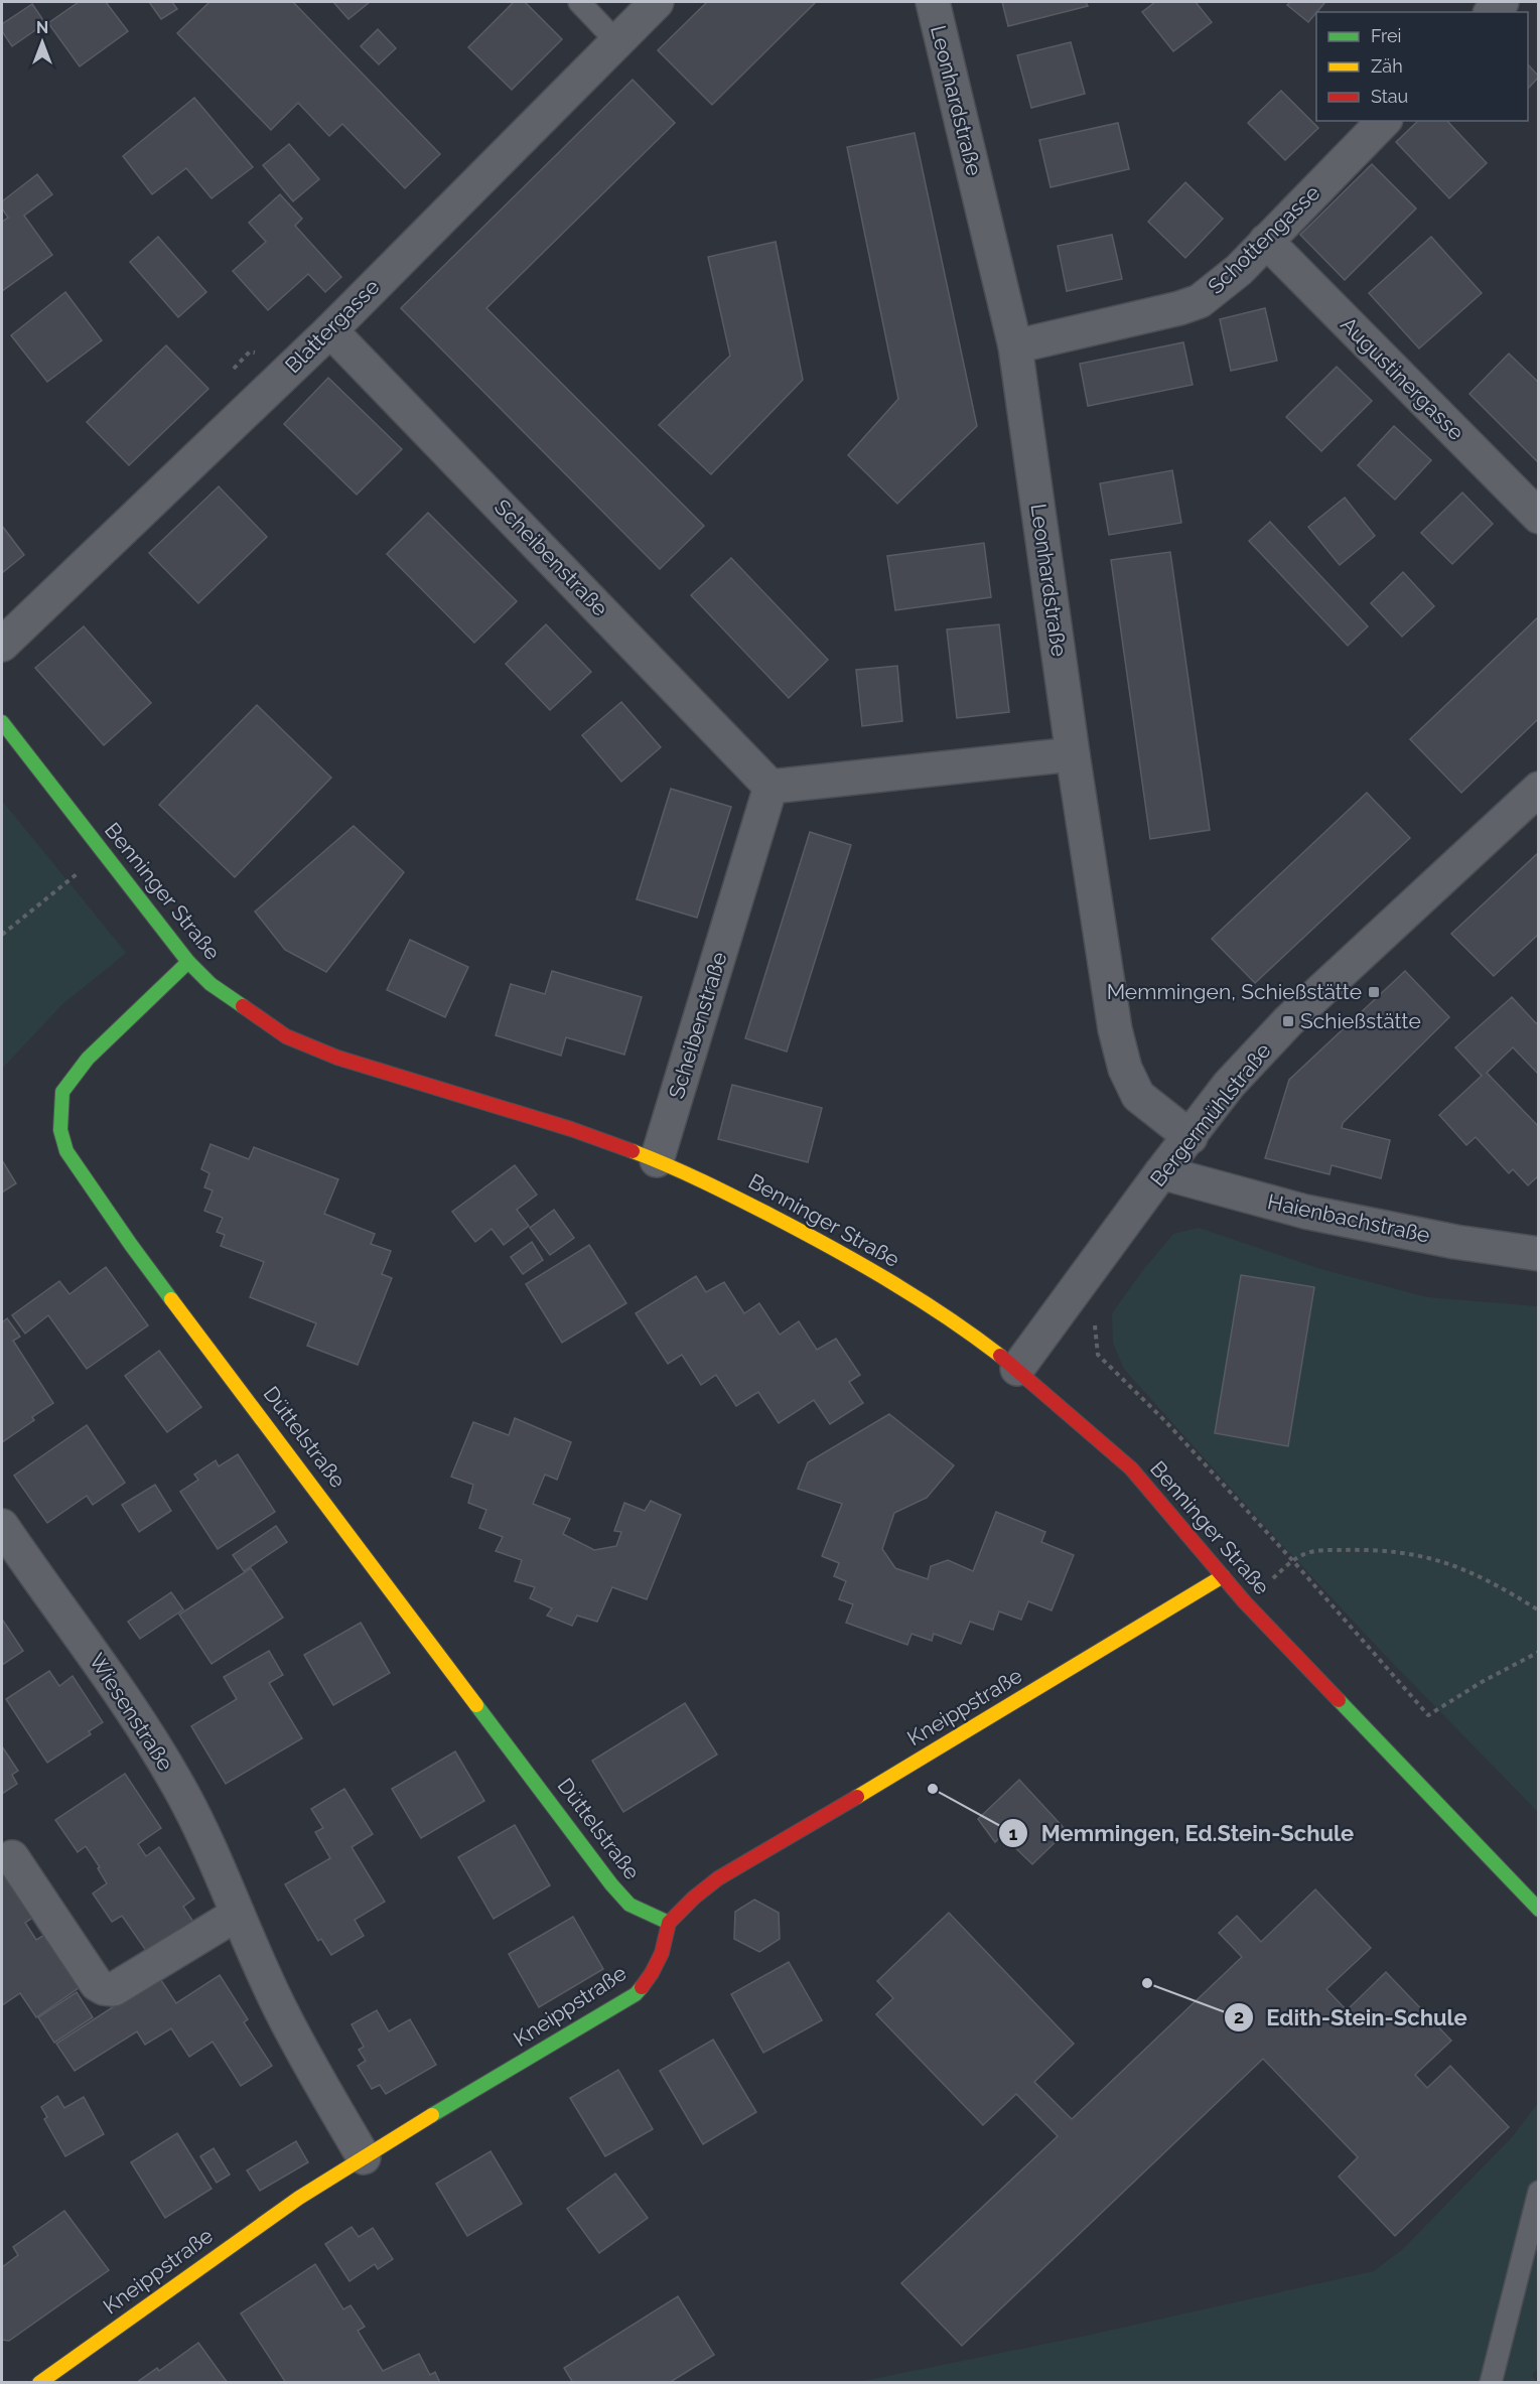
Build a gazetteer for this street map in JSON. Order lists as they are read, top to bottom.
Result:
{
  "streets": {
    "street": [
      "Leonhardstraße",
      "Schottengasse",
      "Blattergasse",
      "Augustinergasse",
      "Scheibenstraße",
      "Benninger Straße",
      "Bergermühlstraße",
      "Haienbachstraße",
      "Düttelstraße",
      "Kneippstraße",
      "Wiesenstraße"
    ]
  },
  "crossings": [
    ["Leonhardstraße", "Schottengasse"],
    ["Leonhardstraße", "Bergermühlstraße"],
    ["Schottengasse", "Augustinergasse"],
    ["Blattergasse", "Scheibenstraße"],
    ["Scheibenstraße", "Benninger Straße"],
    ["Benninger Straße", "Bergermühlstraße"],
    ["Benninger Straße", "Düttelstraße"],
    ["Benninger Straße", "Kneippstraße"],
    ["Bergermühlstraße", "Haienbachstraße"],
    ["Düttelstraße", "Kneippstraße"],
    ["Kneippstraße", "Wiesenstraße"]
  ],
  "places": {
    "transit": ["Memmingen, Schießstätte", "Schießstätte"],
    "other": ["Memmingen, Ed.Stein-Schule", "Edith-Stein-Schule"]
  },
  "legend": ["Frei", "Zäh", "Stau"],
  "north": "top"
}
